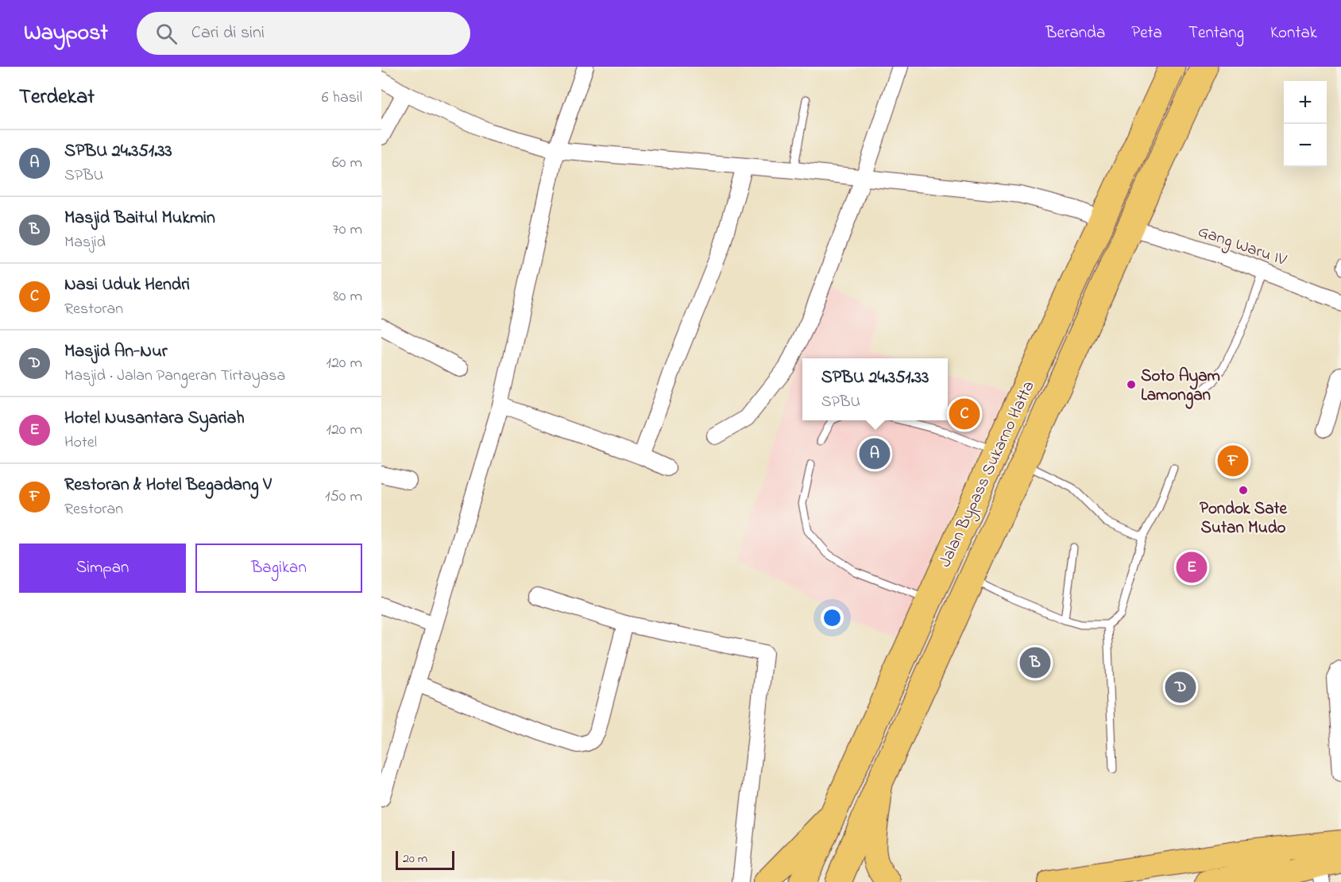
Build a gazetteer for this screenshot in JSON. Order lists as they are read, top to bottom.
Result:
{
  "streets": {
    "highway": ["Jalan Bypass Sukarno Hatta"],
    "street": ["Gang Waru IV"]
  },
  "crossings": [
    ["Gang Waru IV", "Jalan Bypass Sukarno Hatta"]
  ],
  "places": ["Soto Ayam Lamongan", "Pondok Sate Sutan Mudo"],
  "scale_bar": "20 m",
  "page": {
    "header": "Waypost",
    "search": "Cari di sini",
    "nav": [
      "Beranda",
      "Peta",
      "Tentang",
      "Kontak"
    ],
    "heading": ["Terdekat", "6 hasil"],
    "map_buttons": ["+", "−"],
    "list": [
      {
        "mark": "A",
        "name": "SPBU 24.351.33",
        "note": "SPBU",
        "value": "60 m"
      },
      {
        "mark": "B",
        "name": "Masjid Baitul Mukmin",
        "note": "Masjid",
        "value": "70 m"
      },
      {
        "mark": "C",
        "name": "Nasi Uduk Hendri",
        "note": "Restoran",
        "value": "80 m"
      },
      {
        "mark": "D",
        "name": "Masjid An-Nur",
        "note": "Masjid · Jalan Pangeran Tirtayasa",
        "value": "120 m"
      },
      {
        "mark": "E",
        "name": "Hotel Nusantara Syariah",
        "note": "Hotel",
        "value": "120 m"
      },
      {
        "mark": "F",
        "name": "Restoran & Hotel Begadang V",
        "note": "Restoran",
        "value": "150 m"
      }
    ],
    "popup": ["SPBU 24.351.33", "SPBU"],
    "pins": [
      "C",
      "A",
      "F",
      "E",
      "B",
      "D"
    ],
    "buttons": ["Simpan", "Bagikan"],
    "scale": "20 m"
  }
}
